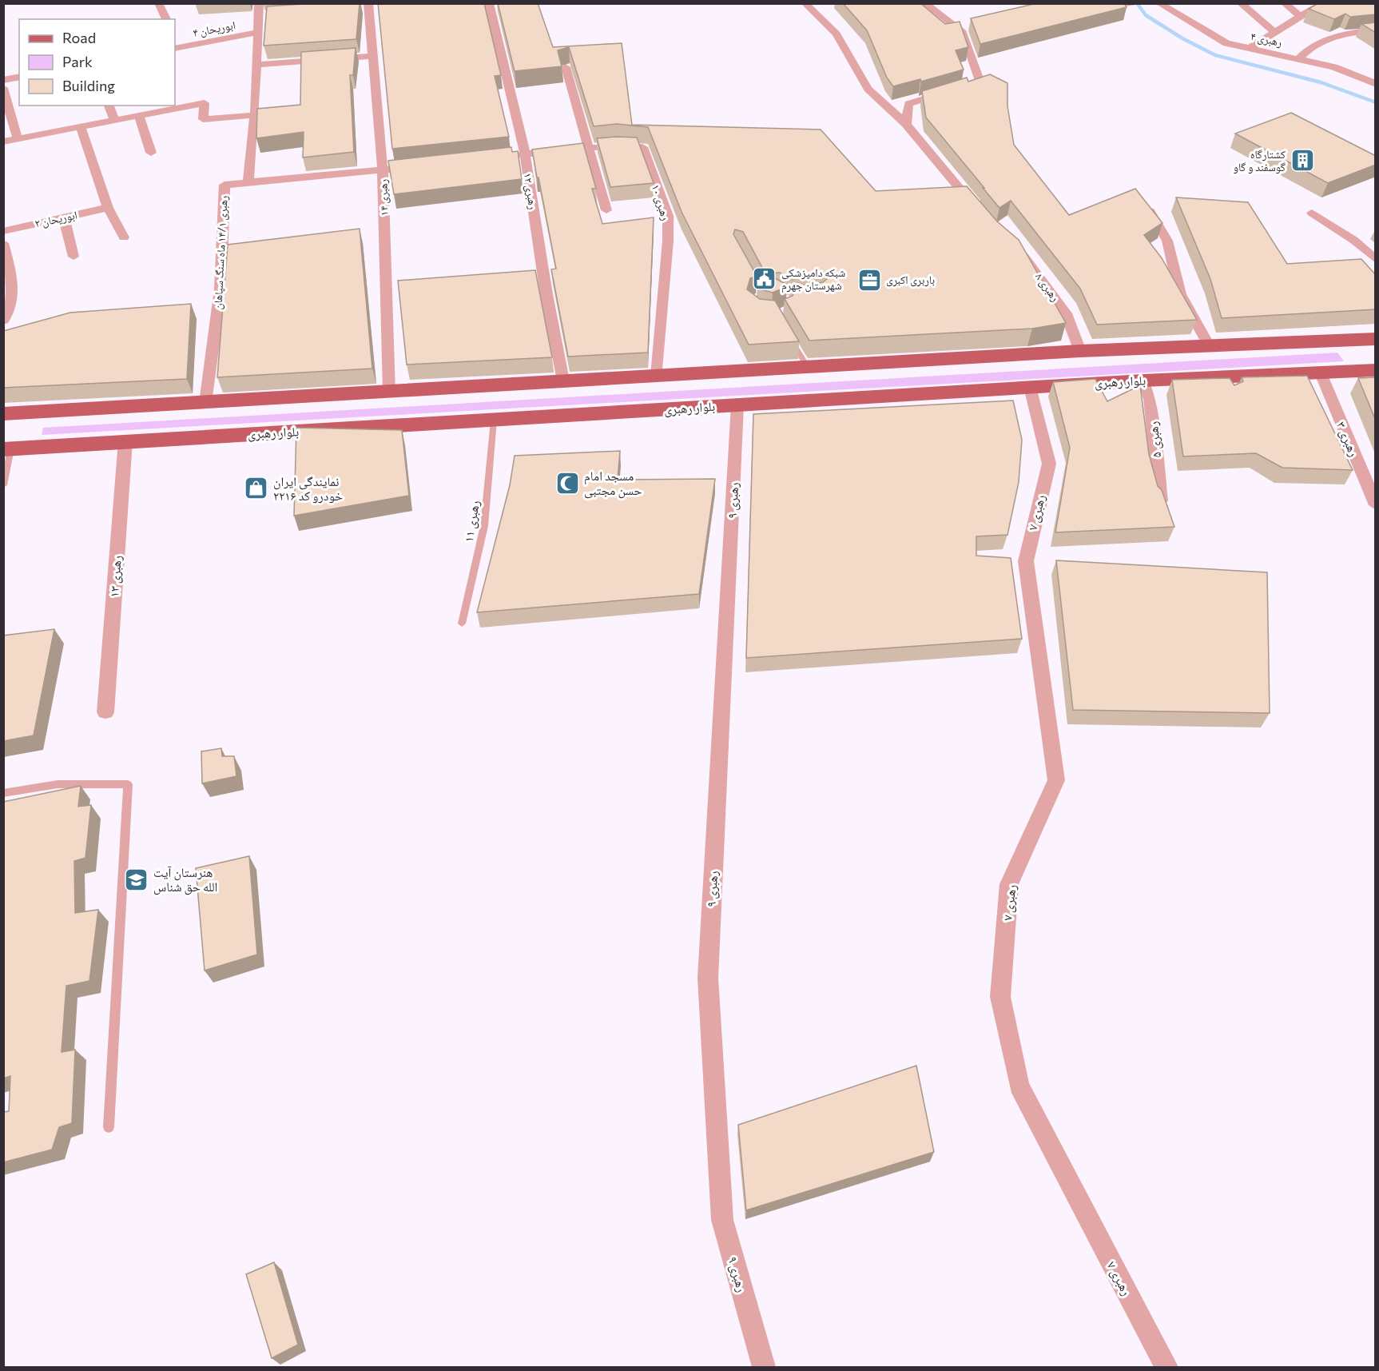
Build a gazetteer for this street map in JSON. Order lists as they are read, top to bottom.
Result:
{
  "streets": {
    "main road": ["بلوار رهبری"],
    "street": [
      "ابوریحان ۴",
      "رهبری ۴",
      "رهبری ۱۲",
      "رهبری ۱۴",
      "رهبری ۱۰",
      "ابوریحان ۲",
      "رهبری ۱۴/۱ ماه سنگ سپاهان",
      "رهبری ۸",
      "رهبری ۳",
      "رهبری ۵",
      "رهبری ۹",
      "رهبری ۷",
      "رهبری ۱۳"
    ],
    "lane": ["رهبری ۱۱"]
  },
  "crossings": [
    ["رهبری ۱۲", "رهبری ۱۰"],
    ["رهبری ۱۴", "رهبری ۱۴/۱ ماه سنگ سپاهان"],
    ["بلوار رهبری", "رهبری ۳"],
    ["بلوار رهبری", "رهبری ۵"],
    ["بلوار رهبری", "رهبری ۹"],
    ["بلوار رهبری", "رهبری ۷"],
    ["بلوار رهبری", "رهبری ۱۱"],
    ["بلوار رهبری", "رهبری ۱۳"]
  ],
  "places": {
    "building": ["کشتارگاه گوسفند و گاو"],
    "public building": ["شبکه دامپزشکی شهرستان جهرم"],
    "office": ["باربری اکبری"],
    "mosque": ["مسجد امام حسن مجتبی"],
    "shop": ["نمایندگی ایران خودرو کد ۲۲۱۶"],
    "school or university": ["هنرستان آیت الله حق شناس"]
  },
  "legend": ["Road", "Park", "Building"]
}
